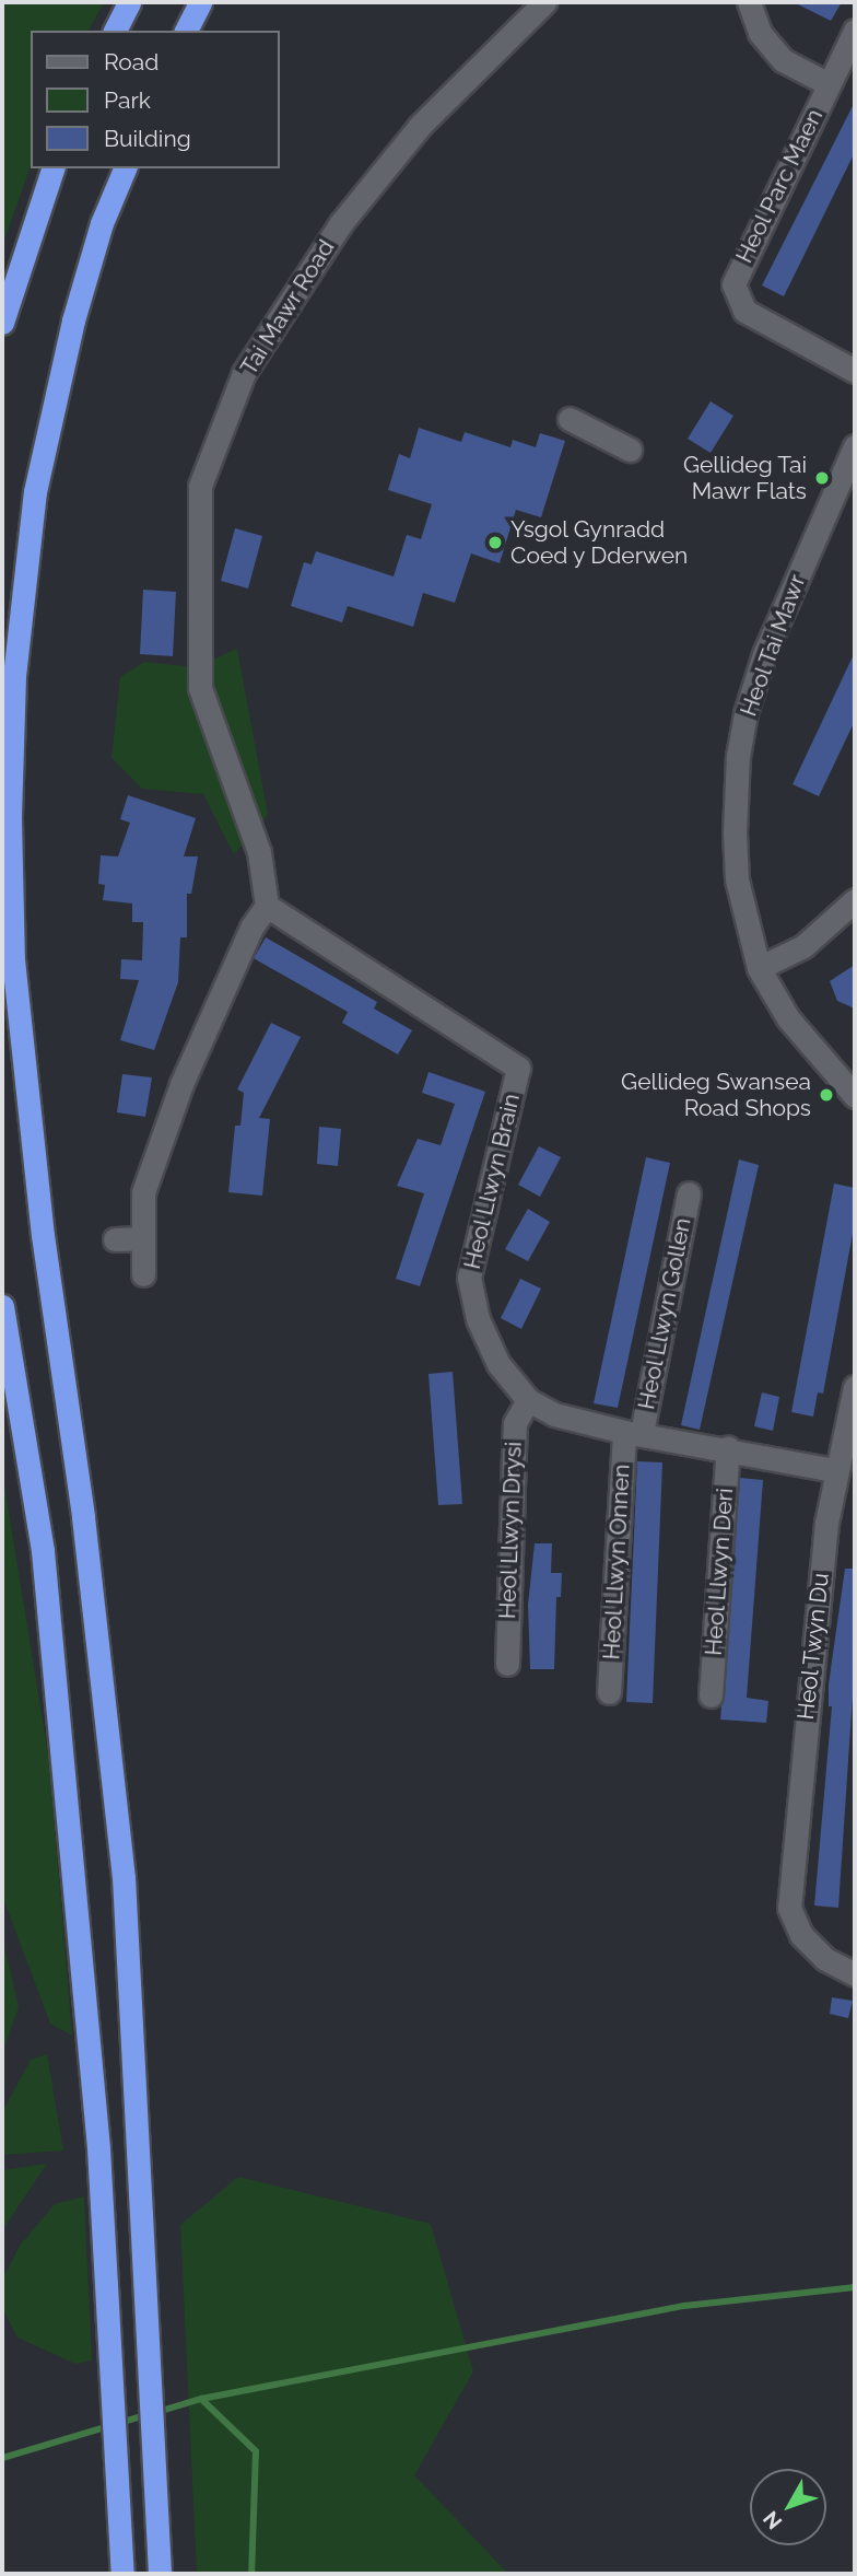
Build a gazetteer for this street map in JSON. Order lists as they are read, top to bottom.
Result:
{
  "streets": {
    "street": [
      "Heol Parc Maen",
      "Tai Mawr Road",
      "Heol Tai Mawr",
      "Heol Llwyn Brain",
      "Heol Llwyn Gollen",
      "Heol Llwyn Drysi",
      "Heol Llwyn Onnen",
      "Heol Llwyn Deri",
      "Heol Twyn Du"
    ]
  },
  "crossings": [
    ["Tai Mawr Road", "Heol Llwyn Brain"],
    ["Heol Llwyn Brain", "Heol Llwyn Gollen"],
    ["Heol Llwyn Brain", "Heol Llwyn Drysi"],
    ["Heol Llwyn Brain", "Heol Llwyn Onnen"],
    ["Heol Llwyn Brain", "Heol Llwyn Deri"],
    ["Heol Llwyn Brain", "Heol Twyn Du"],
    ["Heol Llwyn Gollen", "Heol Llwyn Onnen"]
  ],
  "places": ["Gellideg Tai Mawr Flats", "Ysgol Gynradd Coed y Dderwen", "Gellideg Swansea Road Shops"],
  "legend": ["Road", "Park", "Building"],
  "north": "bottom left"
}
